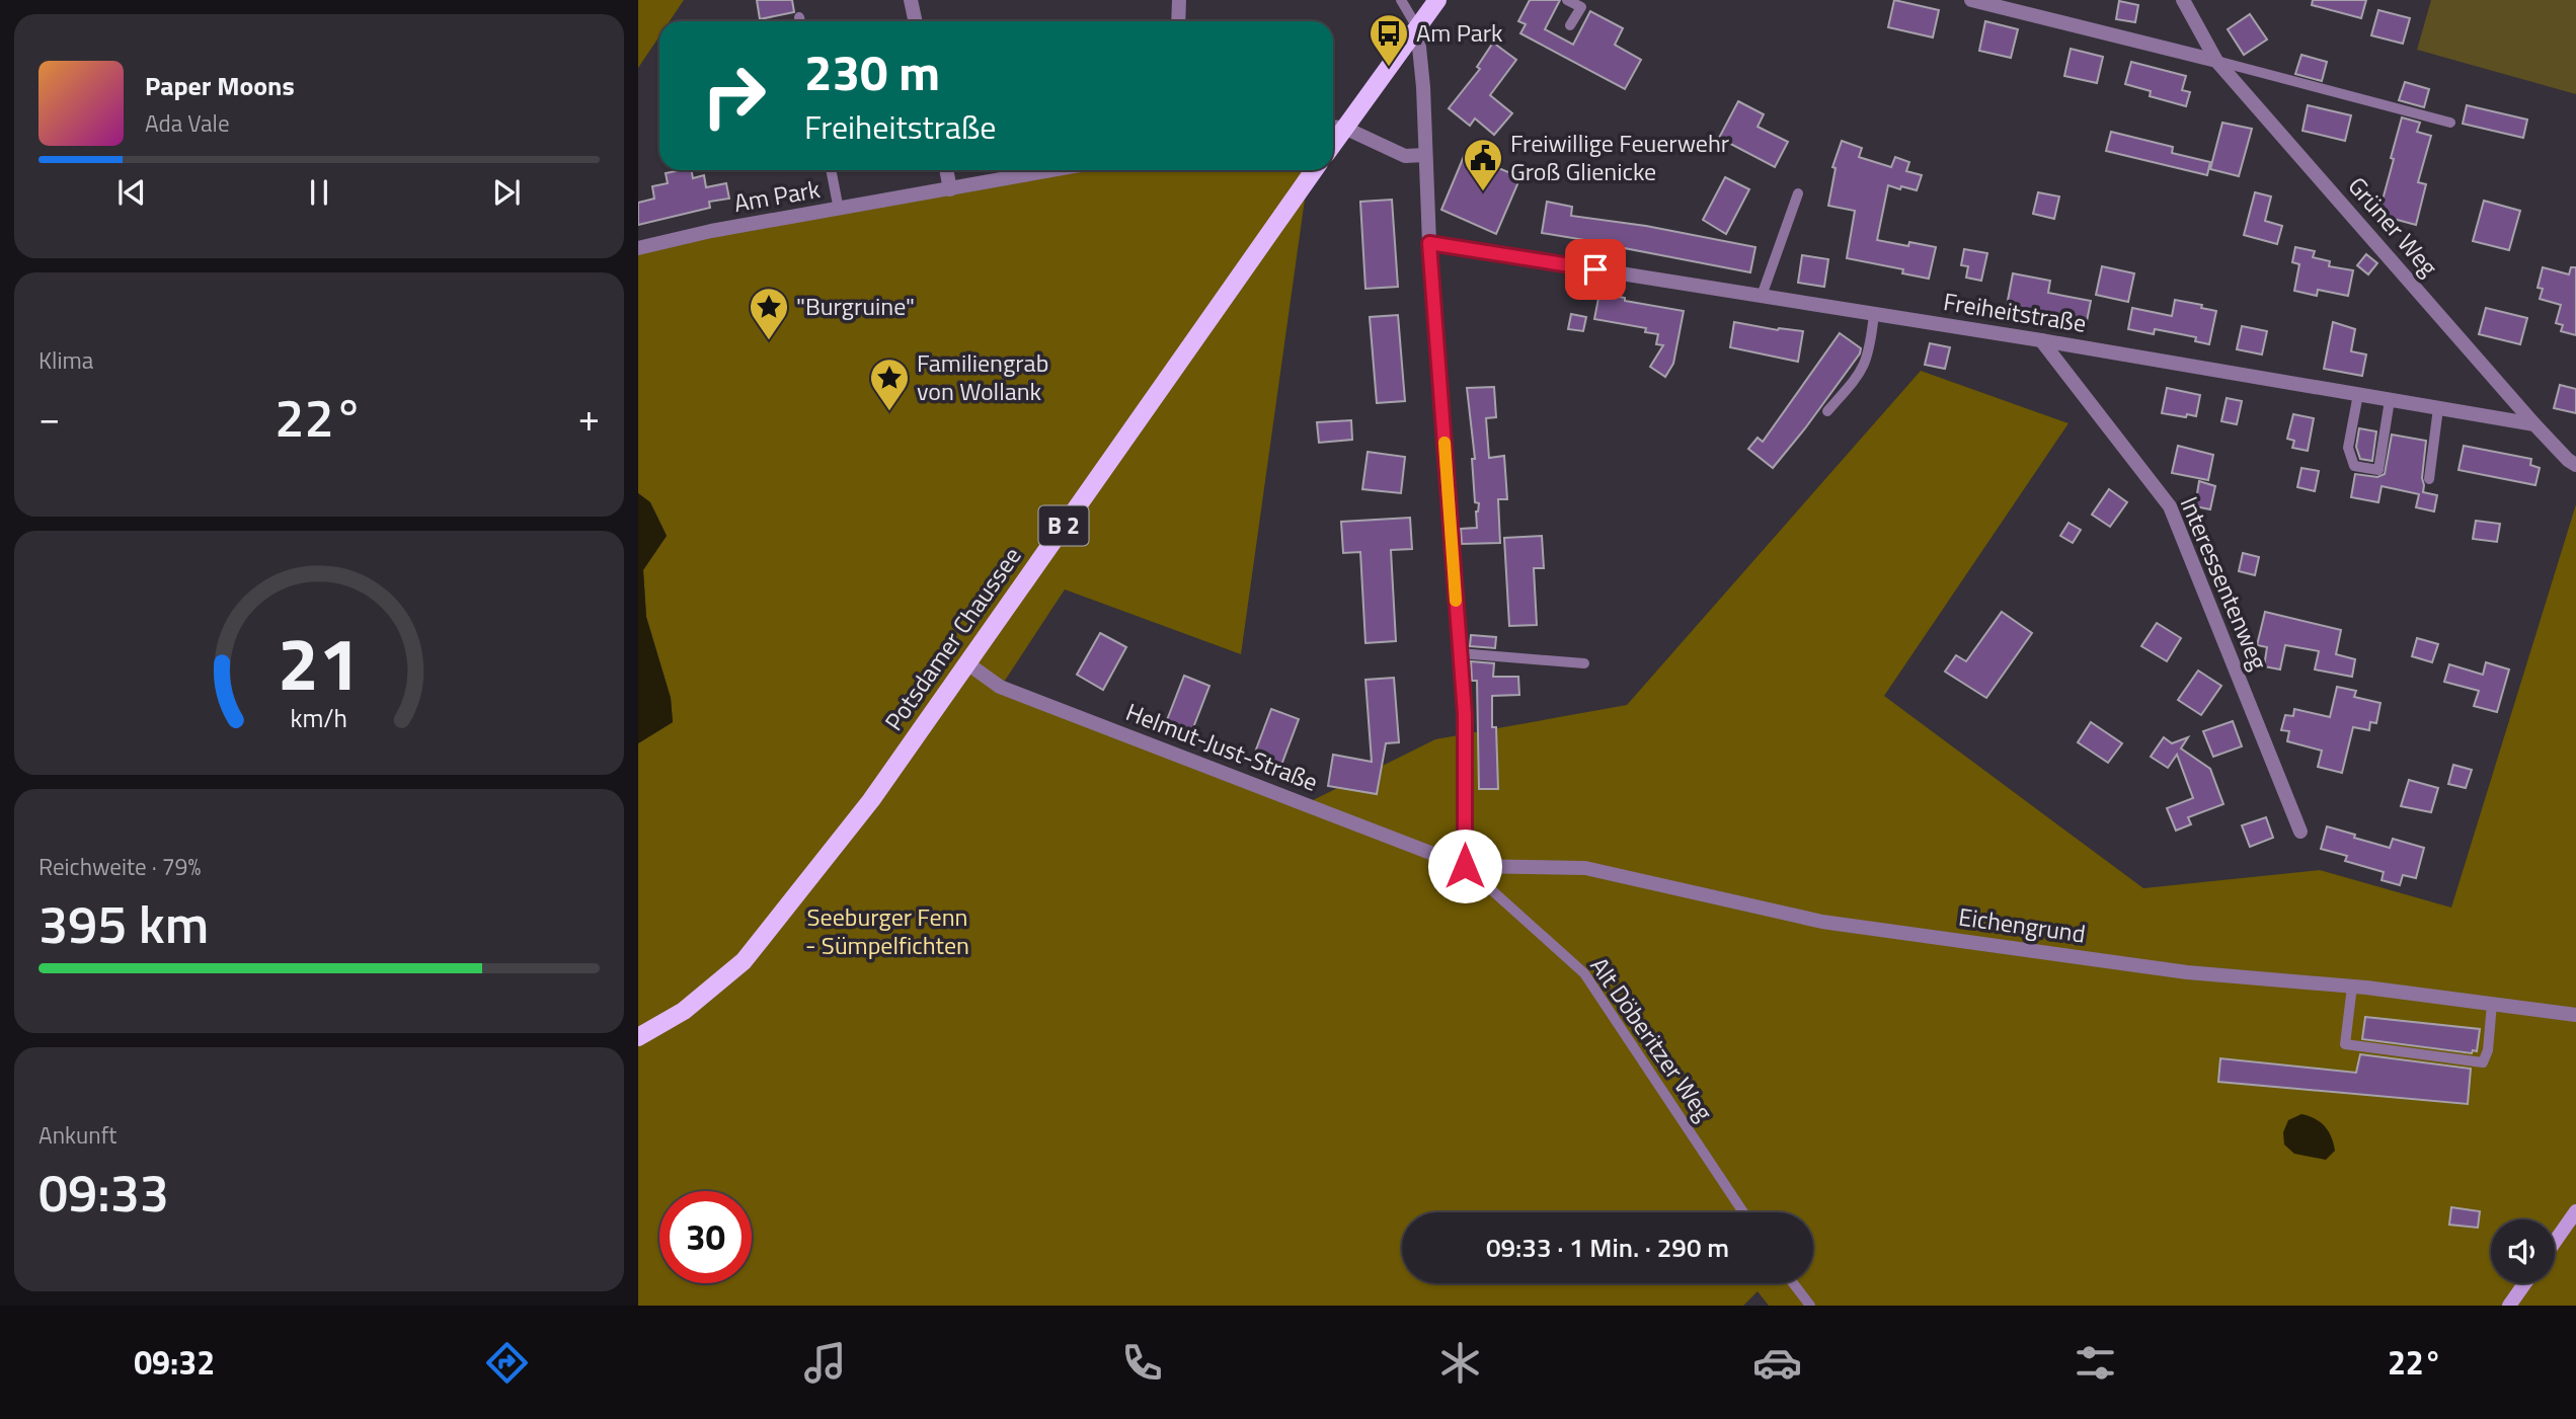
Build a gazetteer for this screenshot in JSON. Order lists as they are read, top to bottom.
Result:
{
  "streets": {
    "main road": ["B 2", "Potsdamer Chaussee"],
    "street": [
      "Am Park",
      "Grüner Weg",
      "Freiheitstraße",
      "Interessentenweg",
      "Helmut-Just-Straße",
      "Eichengrund"
    ],
    "lane": ["Alt Döberitzer Weg"]
  },
  "crossings": [
    ["Grüner Weg", "Freiheitstraße"],
    ["Freiheitstraße", "Interessentenweg"],
    ["Potsdamer Chaussee", "Helmut-Just-Straße"],
    ["Helmut-Just-Straße", "Eichengrund"],
    ["Helmut-Just-Straße", "Alt Döberitzer Weg"],
    ["Eichengrund", "Alt Döberitzer Weg"]
  ],
  "parks": ["Seeburger Fenn - Sümpelfichten"],
  "places": {
    "bus stop": ["Am Park"],
    "public building": ["Freiwillige Feuerwehr Groß Glienicke"],
    "place": ["\"Burgruine\"", "Familiengrab von Wollank"]
  },
  "page": {
    "turn": ["230 m", "Freiheitstraße"],
    "song": ["Paper Moons", "Ada Vale"],
    "tile": [
      "Klima",
      ["Reichweite · 79%", "395 km"],
      ["Ankunft", "09:33"]
    ],
    "heat": ["−", "22°", "+"],
    "limit": "30",
    "trip": "09:33 · 1 Min. · 290 m",
    "tabs": ["09:32", "22°"],
    "gauge": ["21", "km/h"]
  }
}
